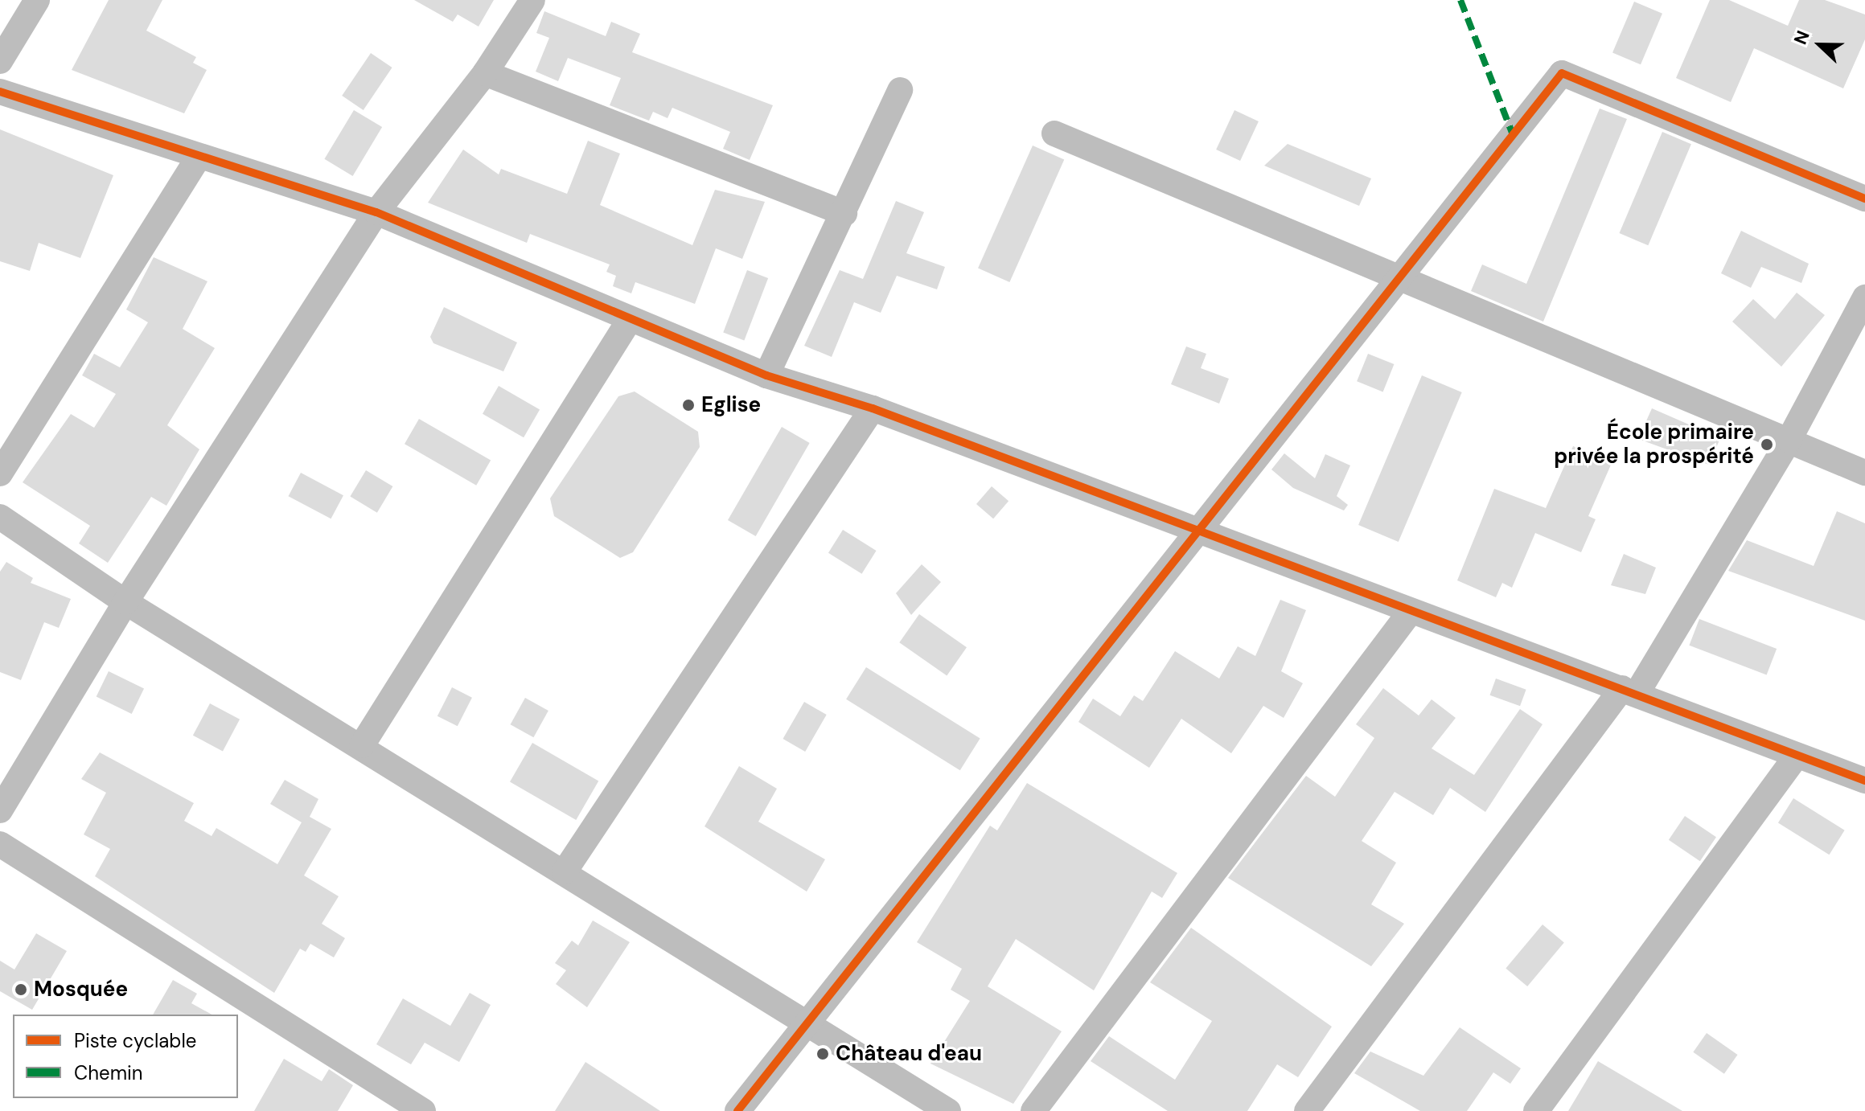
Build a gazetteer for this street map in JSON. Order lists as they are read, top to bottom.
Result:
{
  "places": [
    "Eglise",
    "École primaire privée la prospérité",
    "Mosquée",
    "Château d'eau"
  ],
  "legend": ["Piste cyclable", "Chemin"],
  "north": "left"
}
